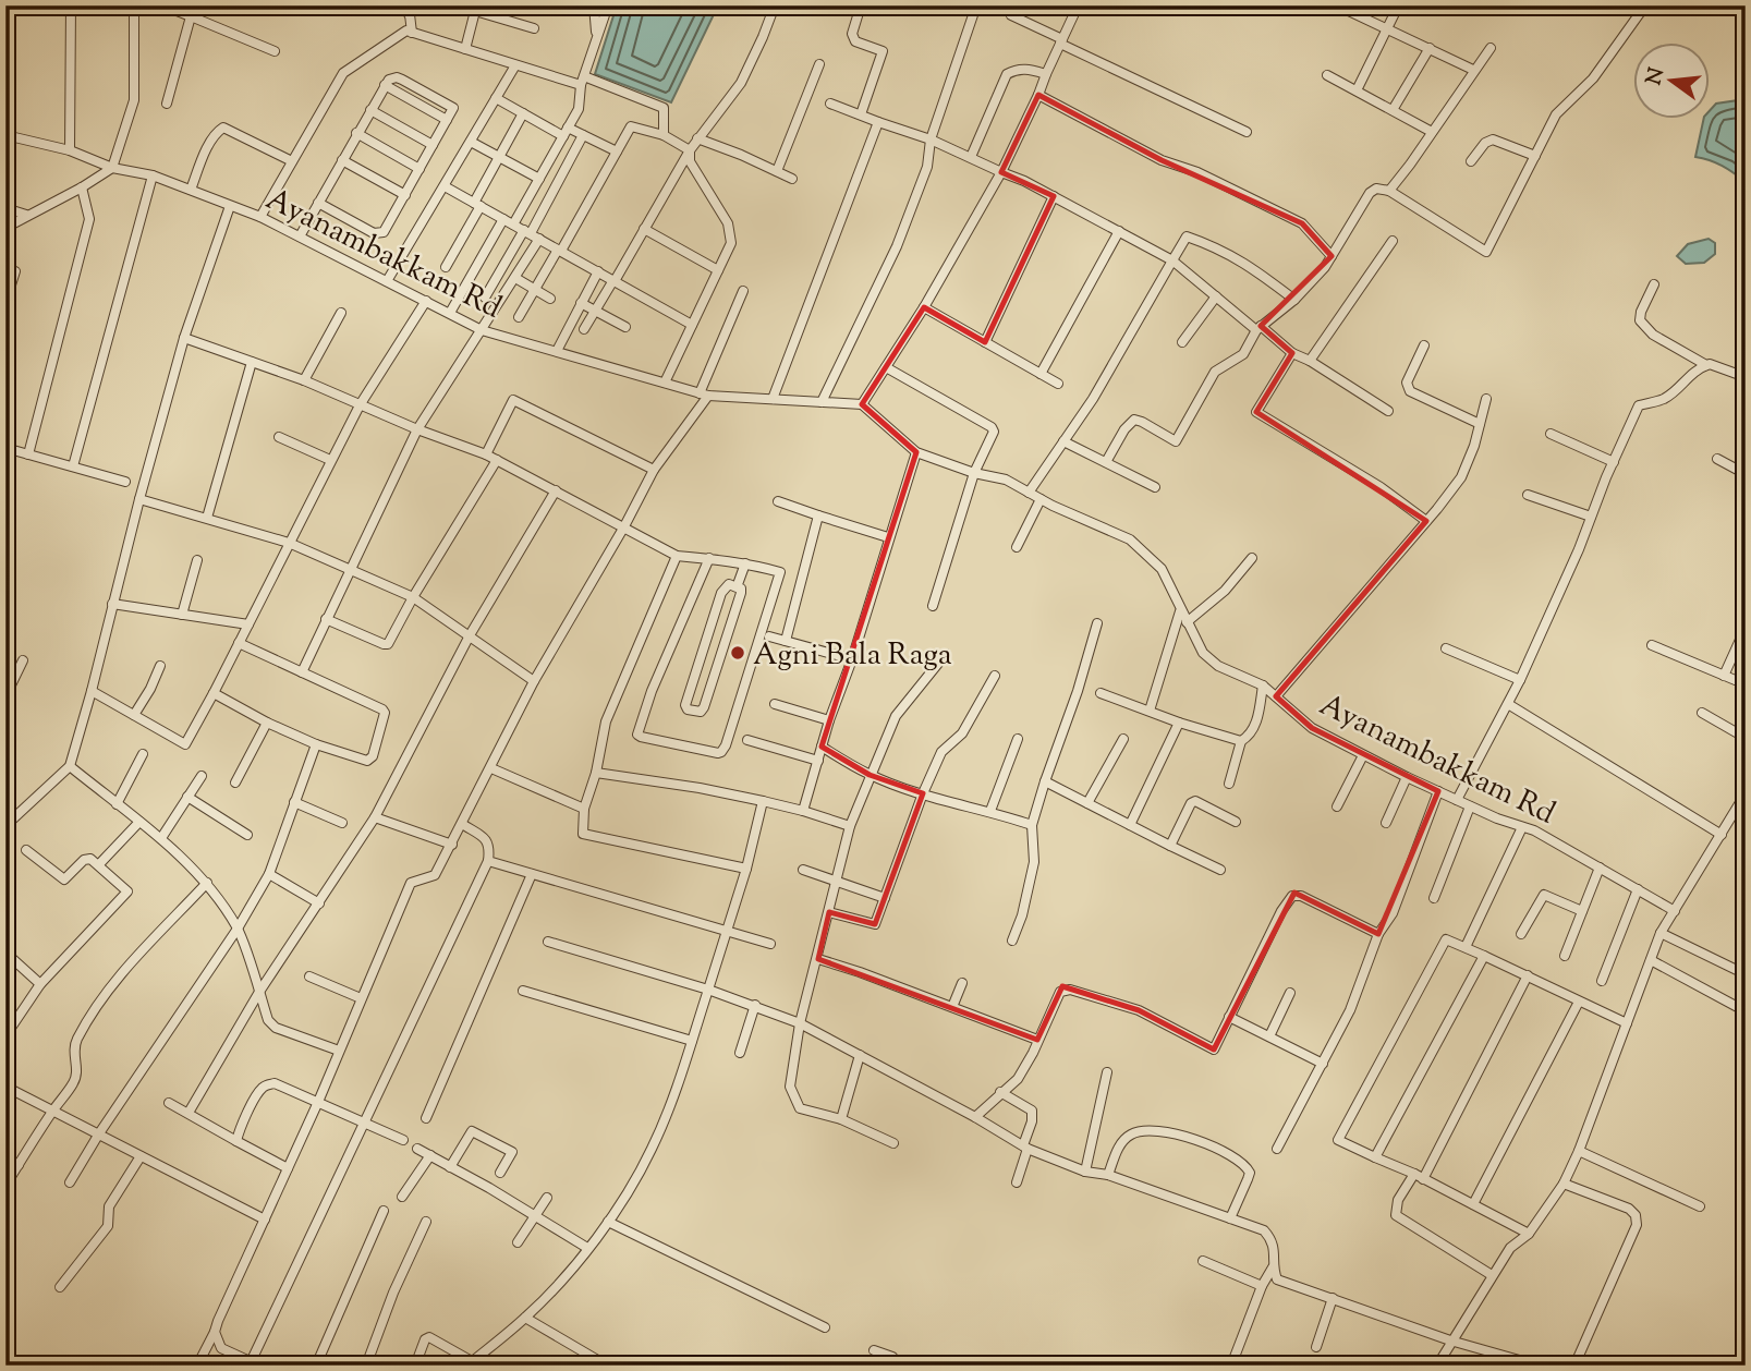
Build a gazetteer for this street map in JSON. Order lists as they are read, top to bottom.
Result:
{
  "streets": {
    "street": ["Ayanambakkam Rd"]
  },
  "places": ["Agni Bala Raga"],
  "north": "left"
}
